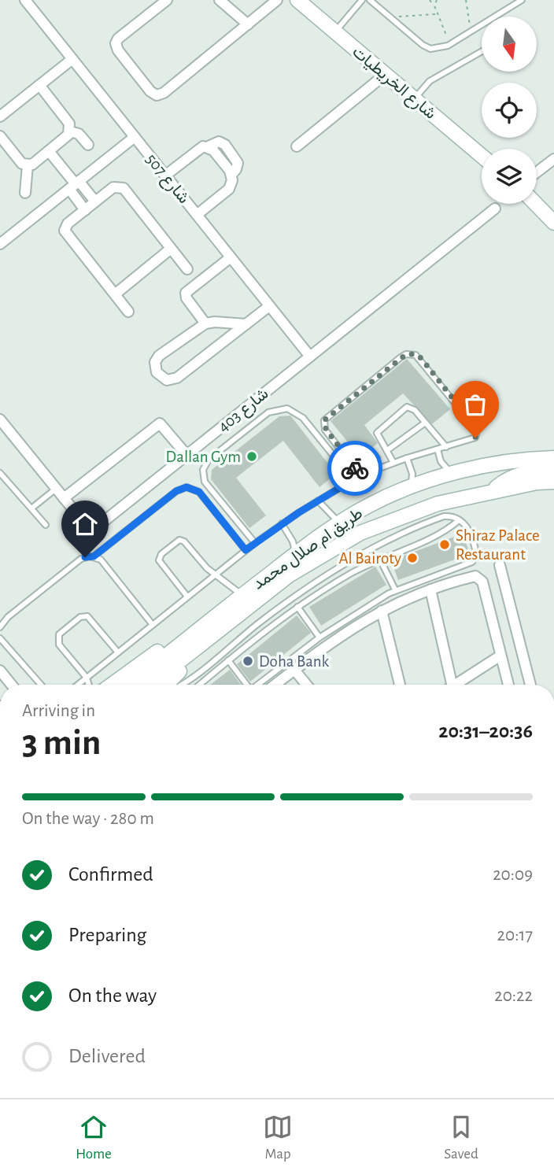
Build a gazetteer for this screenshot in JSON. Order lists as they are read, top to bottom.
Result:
{
  "streets": {
    "street": [
      "شارع الخريطيات",
      "شارع 507",
      "شارع 403",
      "طريق ام صلال محمد"
    ]
  },
  "crossings": [
    ["شارع 507", "شارع 403"]
  ],
  "places": [
    "Dallan Gym",
    "Shiraz Palace Restaurant",
    "Al Bairoty",
    "Doha Bank"
  ],
  "north": "bottom",
  "page": {
    "heading": ["3 min", "Arriving in", "20:31–20:36"],
    "bar": "On the way · 280 m",
    "list": [
      ["Confirmed", "20:09"],
      ["Preparing", "20:17"],
      ["On the way", "20:22"],
      "Delivered"
    ],
    "tabs": ["Home", "Map", "Saved"]
  }
}
